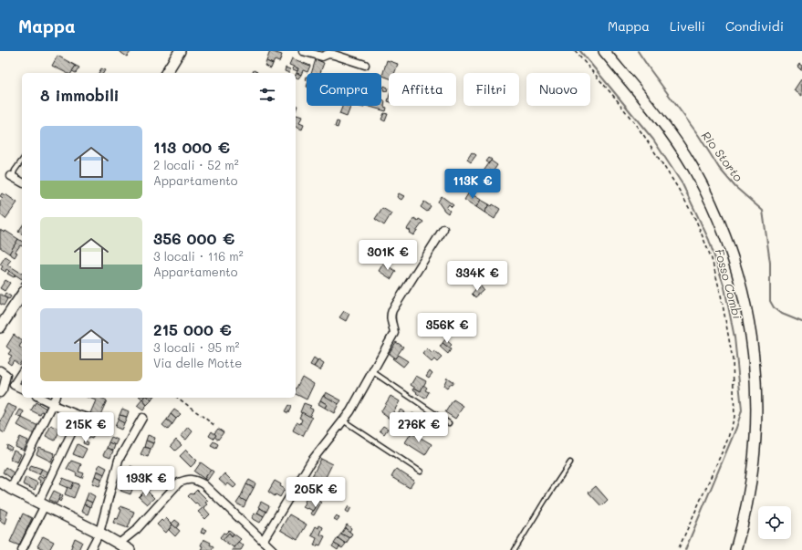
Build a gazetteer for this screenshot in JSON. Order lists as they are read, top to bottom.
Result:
{
  "water": ["Rio Storto", "Fosso Combi"],
  "page": {
    "header": "Mappa",
    "nav": ["Mappa", "Livelli", "Condividi"],
    "chip": [
      "Compra",
      "Affitta",
      "Filtri",
      "Nuovo"
    ],
    "heading": "8 immobili",
    "list": [
      {
        "name": "113 000 €",
        "note": "2 locali · 52 m² · Appartamento"
      },
      {
        "name": "356 000 €",
        "note": "3 locali · 116 m² · Appartamento"
      },
      {
        "name": "215 000 €",
        "note": "3 locali · 95 m² · Via delle Motte"
      }
    ],
    "price": [
      "113K €",
      "301K €",
      "334K €",
      "356K €",
      "215K €",
      "276K €",
      "193K €",
      "205K €"
    ]
  }
}
